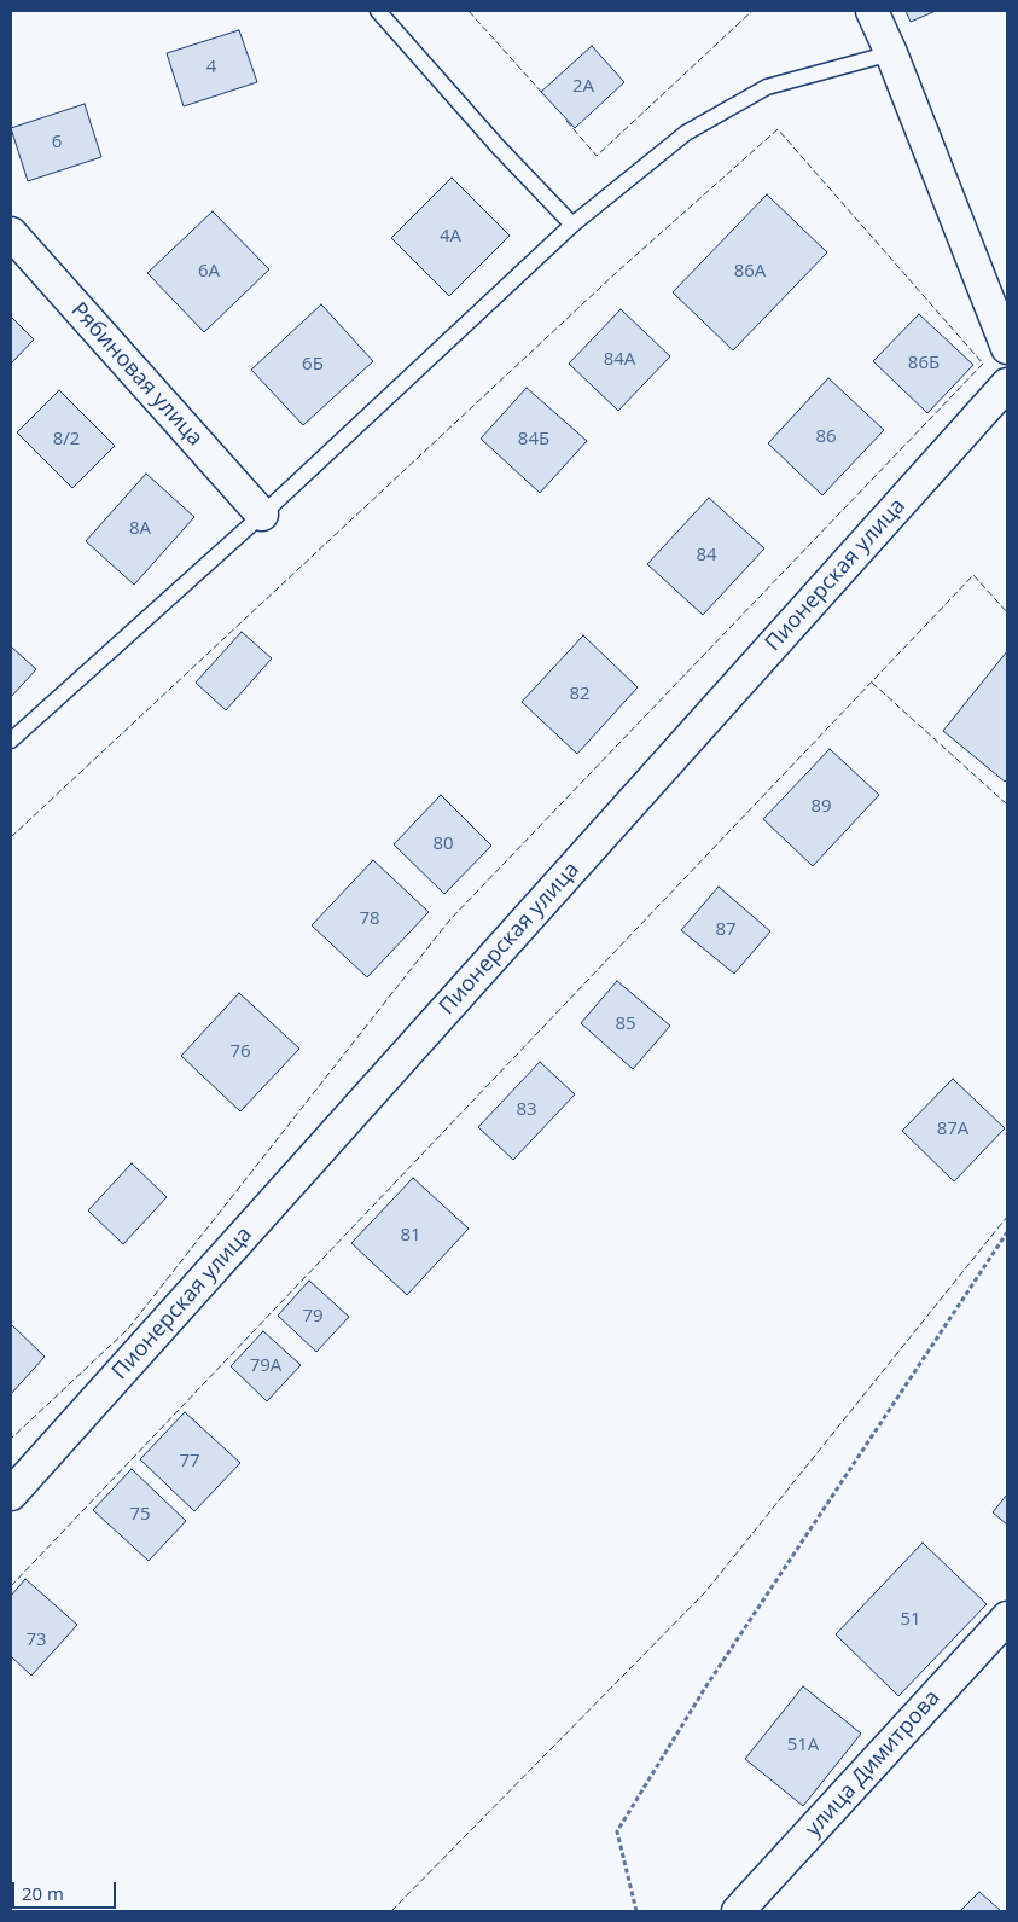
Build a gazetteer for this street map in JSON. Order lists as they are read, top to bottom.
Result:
{
  "streets": {
    "street": ["Рябиновая улица", "Пионерская улица", "улица Димитрова"]
  },
  "house_numbers": [
    "4",
    "2А",
    "6",
    "4А",
    "6А",
    "86А",
    "84А",
    "86Б",
    "6Б",
    "86",
    "8/2",
    "84Б",
    "8А",
    "84",
    "82",
    "89",
    "80",
    "78",
    "87",
    "85",
    "76",
    "83",
    "87А",
    "81",
    "79",
    "79А",
    "77",
    "75",
    "51",
    "73",
    "51А"
  ],
  "scale_bar": "20 m"
}
